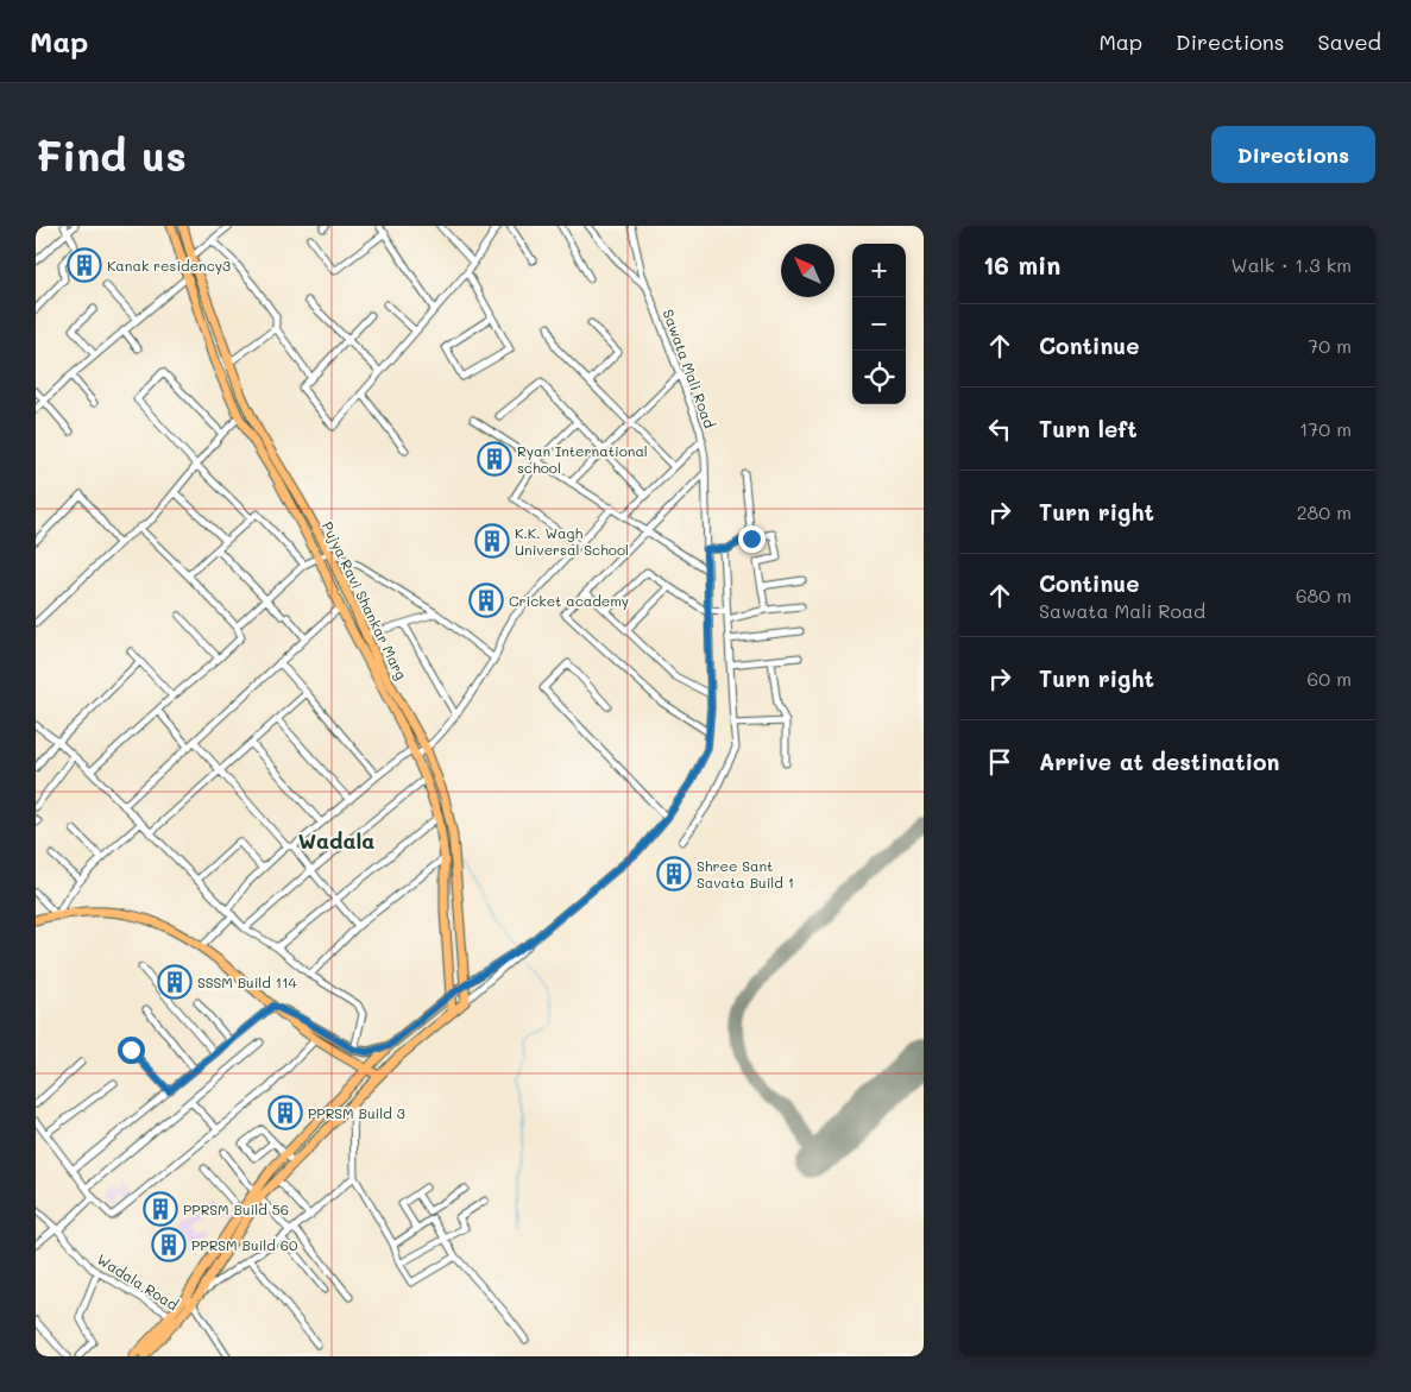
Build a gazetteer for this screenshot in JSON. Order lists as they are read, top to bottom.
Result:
{
  "streets": {
    "main road": ["Pujya Ravi Shankar Marg"],
    "street": ["Sawata Mali Road", "Wadala Road"]
  },
  "crossings": [
    ["Sawata Mali Road", "Pujya Ravi Shankar Marg"]
  ],
  "districts": ["Wadala"],
  "places": {
    "building": [
      "Kanak residency3",
      "Ryan International school",
      "K.K. Wagh Universal School",
      "Cricket academy",
      "Shree Sant Savata Build 1",
      "SSSM Build 114",
      "PPRSM Build 3",
      "PPRSM Build 56",
      "PPRSM Build 60"
    ]
  },
  "north": "top left",
  "page": {
    "header": "Map",
    "nav": ["Map", "Directions", "Saved"],
    "buttons": "Directions",
    "title": "Find us",
    "heading": ["16 min", "Walk · 1.3 km"],
    "map_buttons": ["+", "−"],
    "list": [
      ["Continue", "70 m"],
      ["Turn left", "170 m"],
      ["Turn right", "280 m"],
      ["Continue", "Sawata Mali Road", "680 m"],
      ["Turn right", "60 m"],
      "Arrive at destination"
    ]
  }
}
